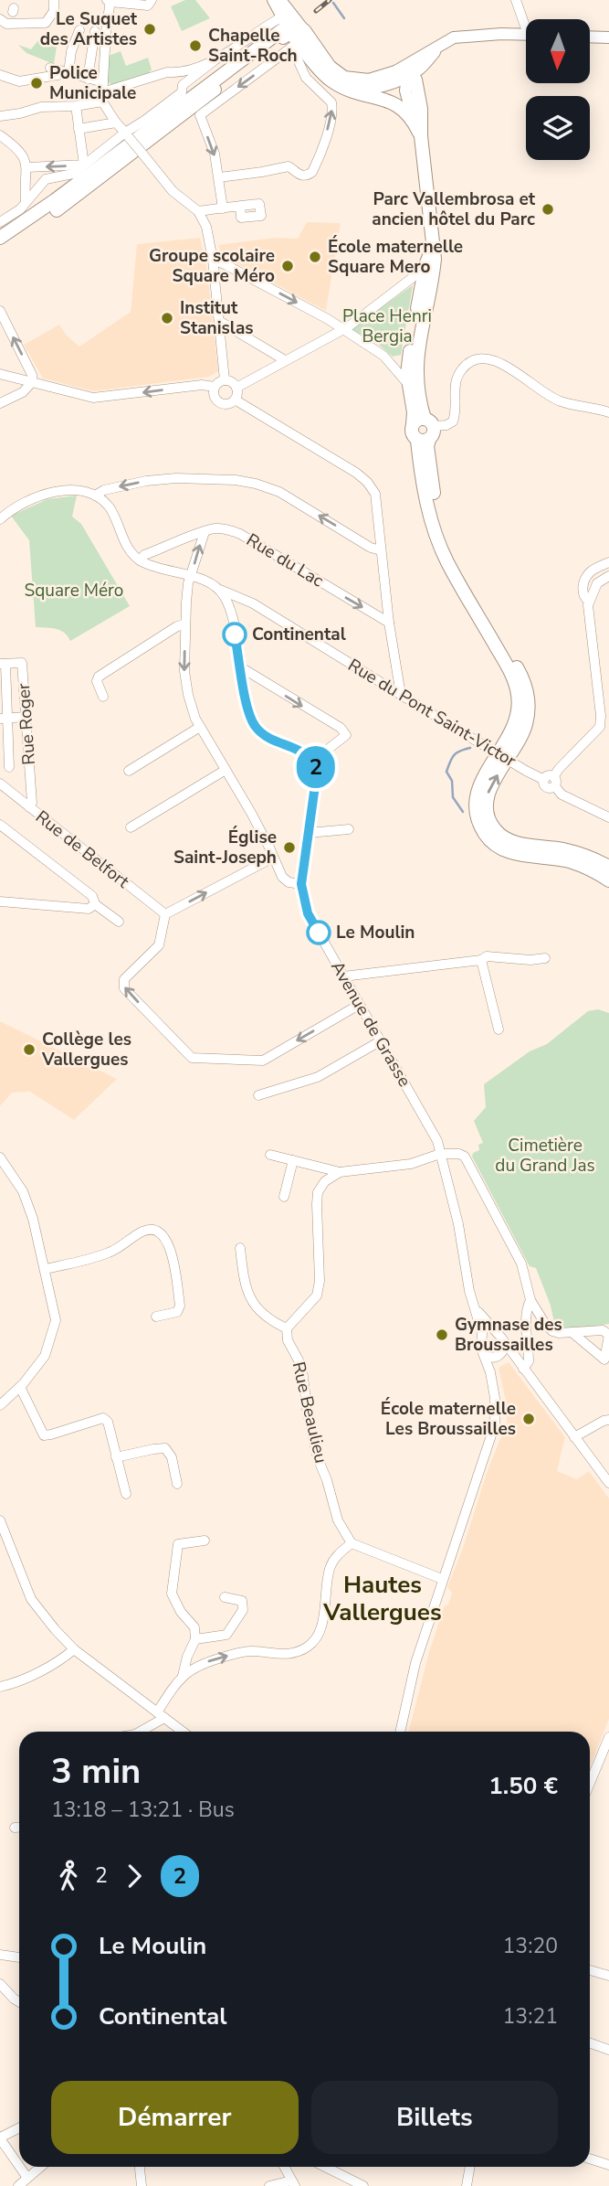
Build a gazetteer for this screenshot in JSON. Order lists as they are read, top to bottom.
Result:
{
  "streets": {
    "street": [
      "Rue du Lac",
      "Rue du Pont Saint-Victor",
      "Rue Roger",
      "Rue de Belfort",
      "Avenue de Grasse",
      "Rue Beaulieu"
    ]
  },
  "crossings": [
    ["Rue Roger", "Rue de Belfort"]
  ],
  "districts": ["Hautes Vallergues"],
  "parks": ["Place Henri Bergia", "Square Méro", "Cimetière du Grand Jas"],
  "places": [
    "Le Suquet des Artistes",
    "Chapelle Saint-Roch",
    "Police Municipale",
    "Parc Vallembrosa et ancien hôtel du Parc",
    "École maternelle Square Mero",
    "Groupe scolaire Square Méro",
    "Institut Stanislas",
    "Continental",
    "Église Saint-Joseph",
    "Le Moulin",
    "Collège les Vallergues",
    "Gymnase des Broussailles",
    "École maternelle Les Broussailles"
  ],
  "lines": ["bus line 2"],
  "north": "bottom",
  "page": {
    "on_map": "2",
    "heading": ["3 min", "13:18 – 13:21 · Bus", "1.50 €"],
    "legs": ["2", "2"],
    "list": [
      {
        "name": "Le Moulin",
        "value": "13:20"
      },
      {
        "name": "Continental",
        "value": "13:21"
      }
    ],
    "buttons": ["Démarrer", "Billets"]
  }
}
